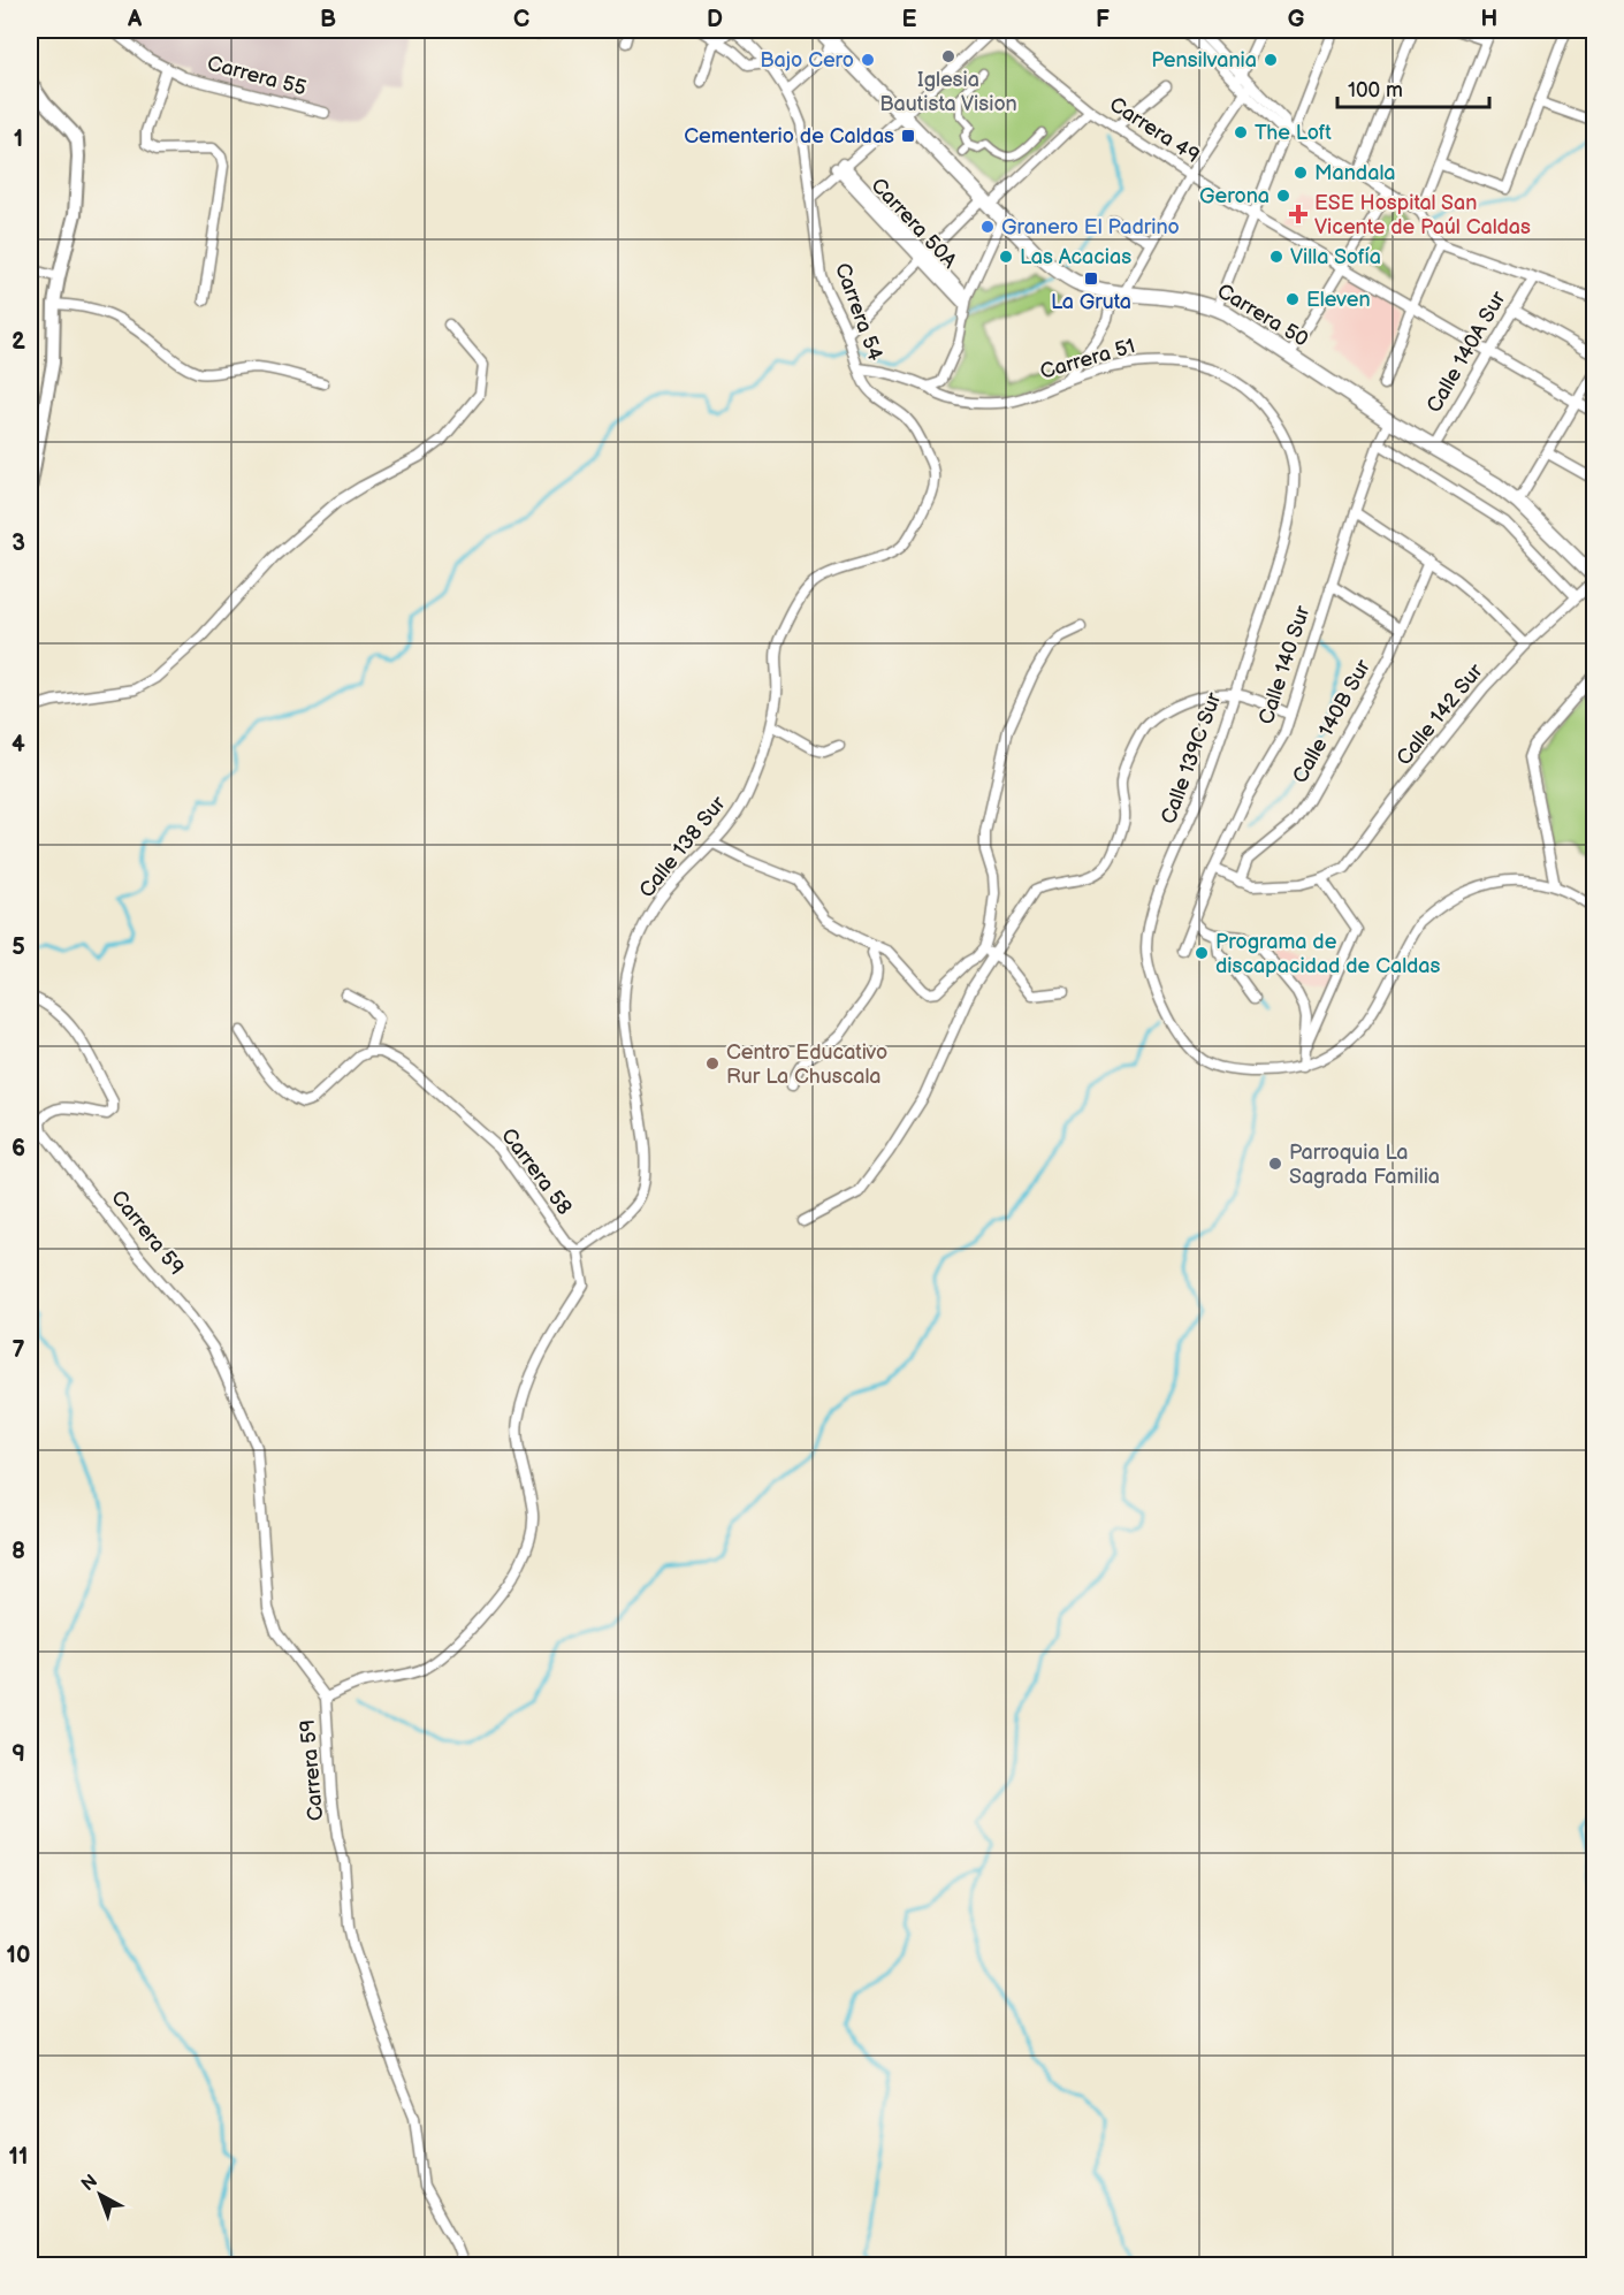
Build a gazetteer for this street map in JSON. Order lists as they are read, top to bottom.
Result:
{
  "streets": {
    "main road": ["Carrera 50"],
    "street": [
      "Carrera 55",
      "Carrera 49",
      "Carrera 50A",
      "Carrera 54",
      "Calle 140A Sur",
      "Carrera 51",
      "Calle 140 Sur",
      "Calle 142 Sur",
      "Calle 140B Sur",
      "Calle 139C Sur",
      "Calle 138 Sur",
      "Carrera 58",
      "Carrera 59"
    ]
  },
  "crossings": [
    ["Carrera 49", "Calle 140A Sur"],
    ["Carrera 54", "Carrera 51"],
    ["Carrera 54", "Calle 138 Sur"],
    ["Carrera 50", "Calle 140A Sur"],
    ["Carrera 50", "Calle 140 Sur"],
    ["Carrera 50", "Calle 142 Sur"],
    ["Carrera 51", "Calle 139C Sur"],
    ["Calle 138 Sur", "Carrera 58"]
  ],
  "places": {
    "other": [
      "Iglesia Bautista Vision",
      "Bajo Cero",
      "Pensilvania",
      "The Loft",
      "Mandala",
      "Gerona",
      "Granero El Padrino",
      "Las Acacias",
      "Villa Sofía",
      "Eleven",
      "Programa de discapacidad de Caldas",
      "Centro Educativo Rur La Chuscala",
      "Parroquia La Sagrada Familia"
    ],
    "transit": ["Cementerio de Caldas", "La Gruta"],
    "health": ["ESE Hospital San Vicente de Paúl Caldas"]
  },
  "scale_bar": "100 m",
  "north": "top left",
  "grid": {
    "columns": [
      "A",
      "B",
      "C",
      "D",
      "E",
      "F",
      "G",
      "H"
    ],
    "rows": [
      "1",
      "2",
      "3",
      "4",
      "5",
      "6",
      "7",
      "8",
      "9",
      "10",
      "11"
    ]
  }
}
